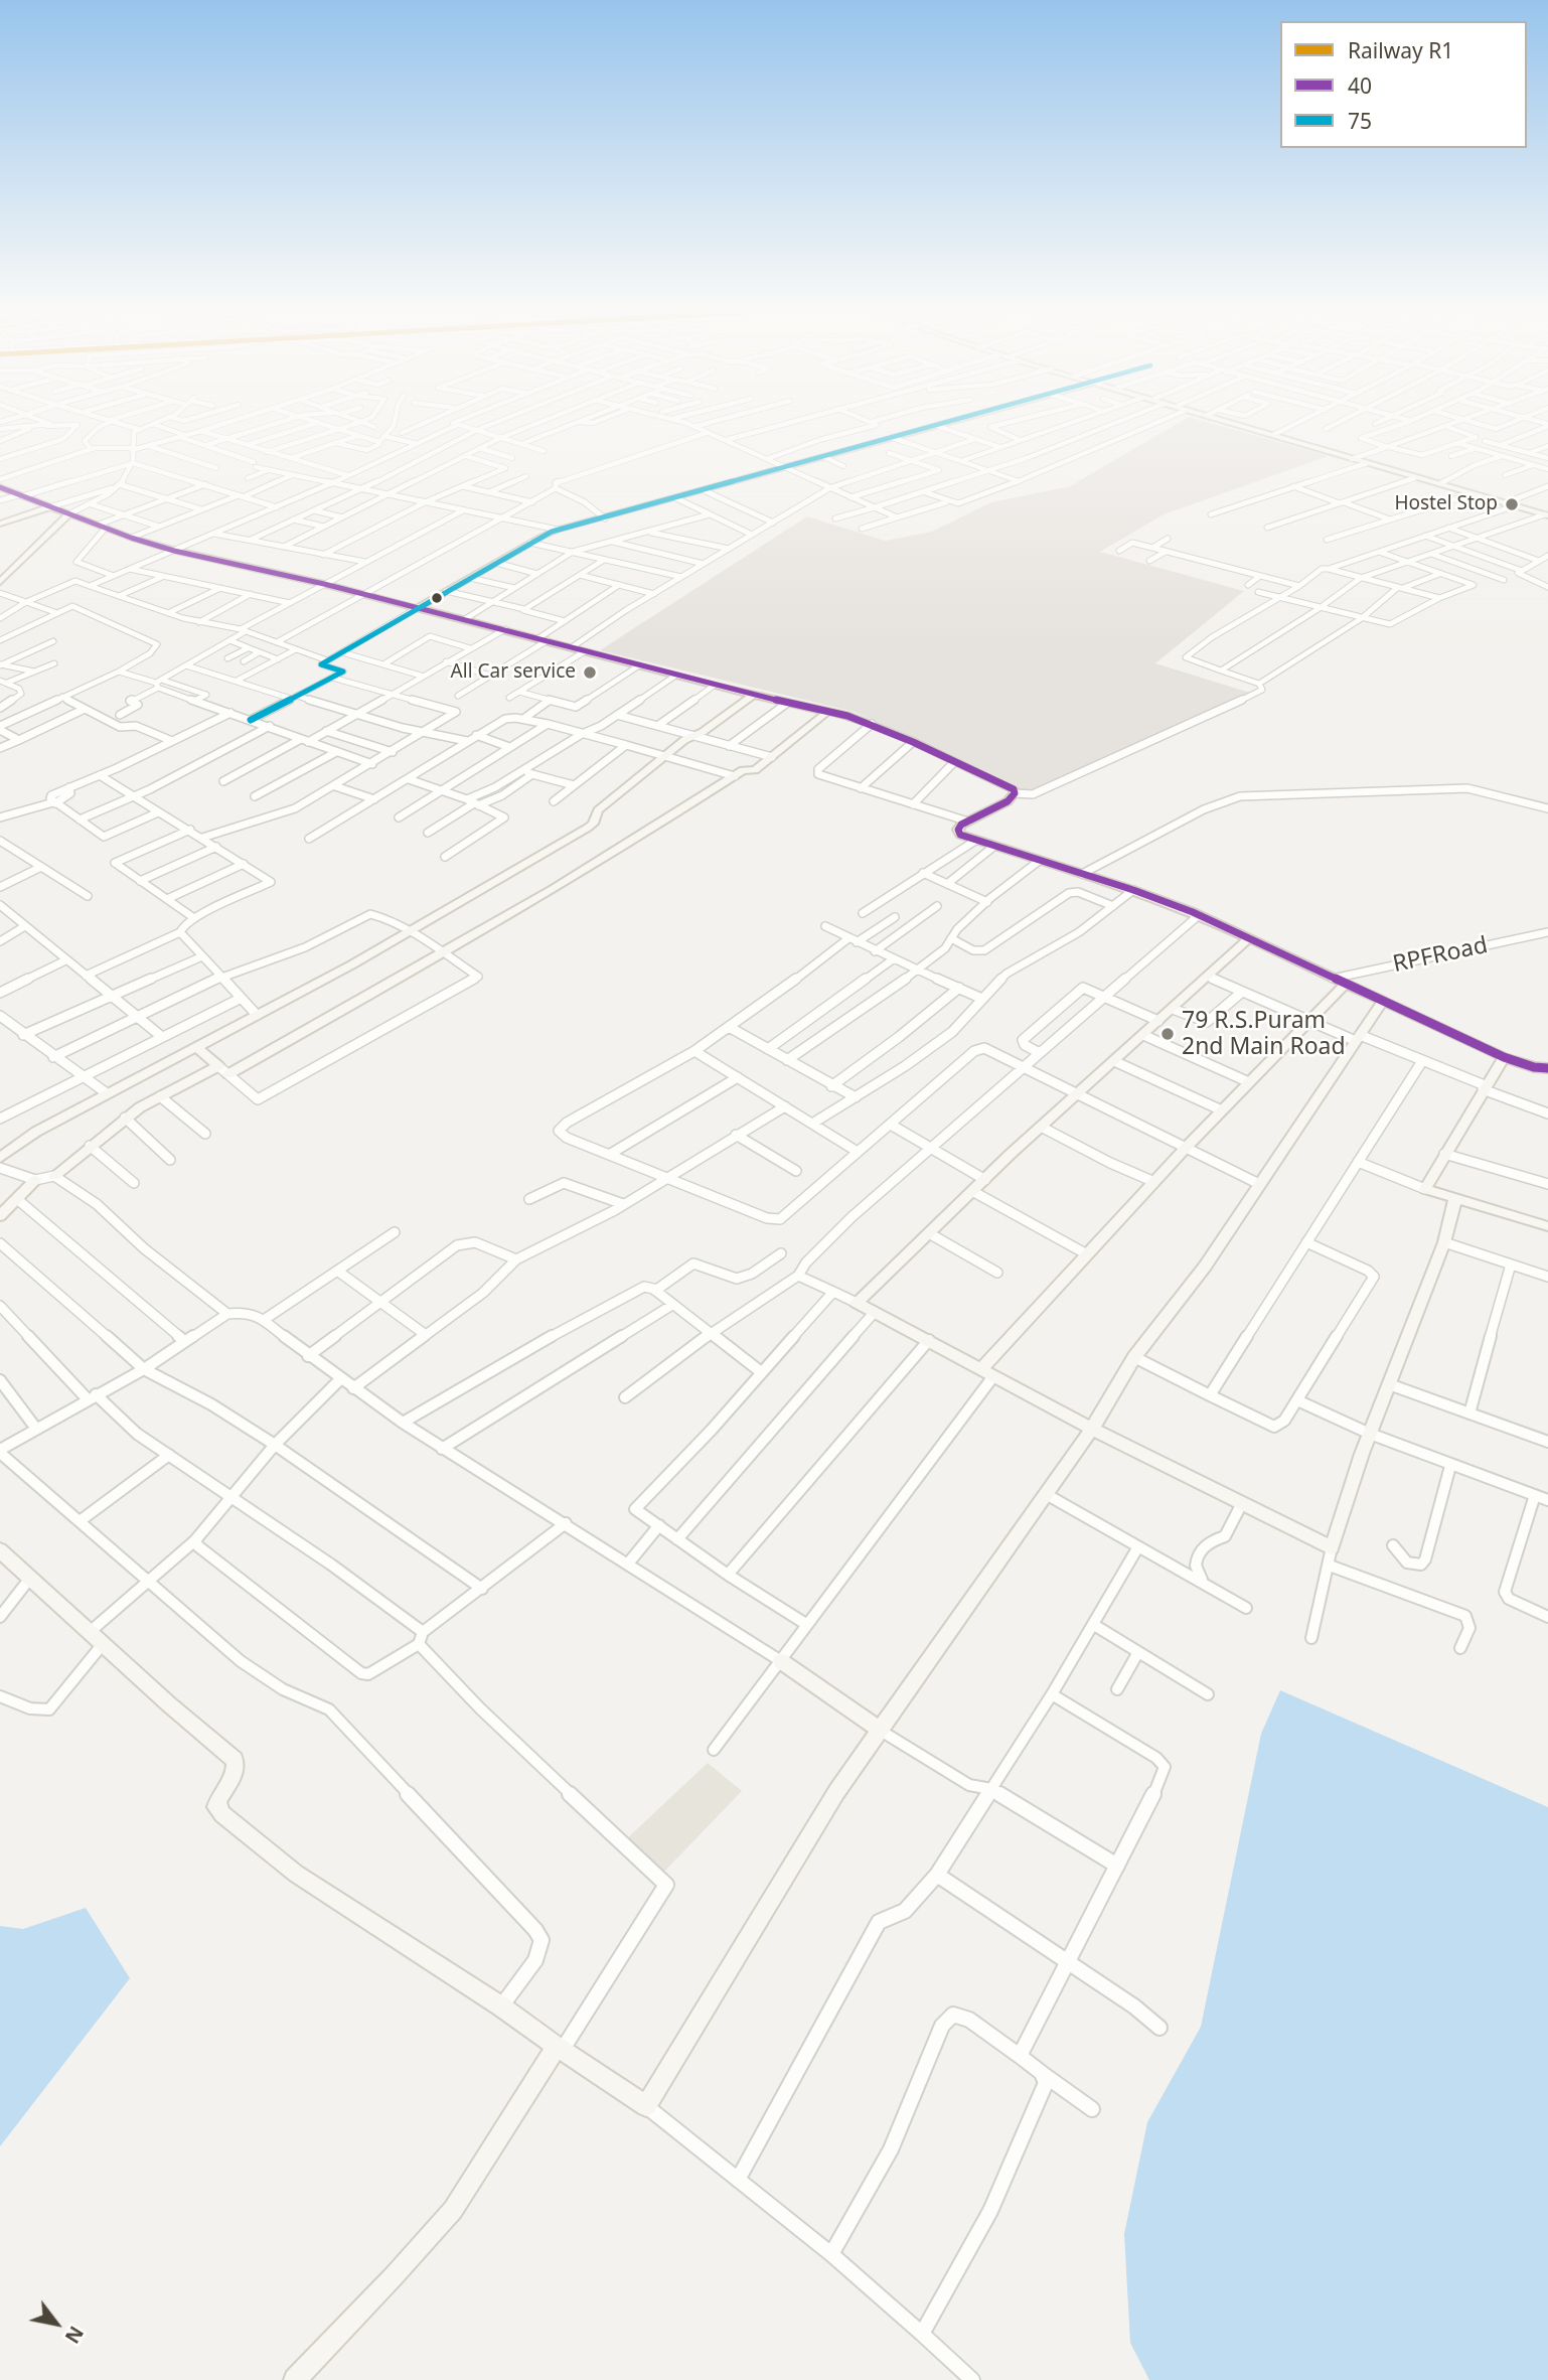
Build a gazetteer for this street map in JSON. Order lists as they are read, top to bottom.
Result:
{
  "streets": {
    "street": ["RPFRoad"]
  },
  "places": ["Hostel Stop", "All Car service", "79 R.S.Puram 2nd Main Road"],
  "lines": ["transit line 75", "transit line 40"],
  "legend": ["Railway R1", "40", "75"],
  "north": "bottom right"
}
